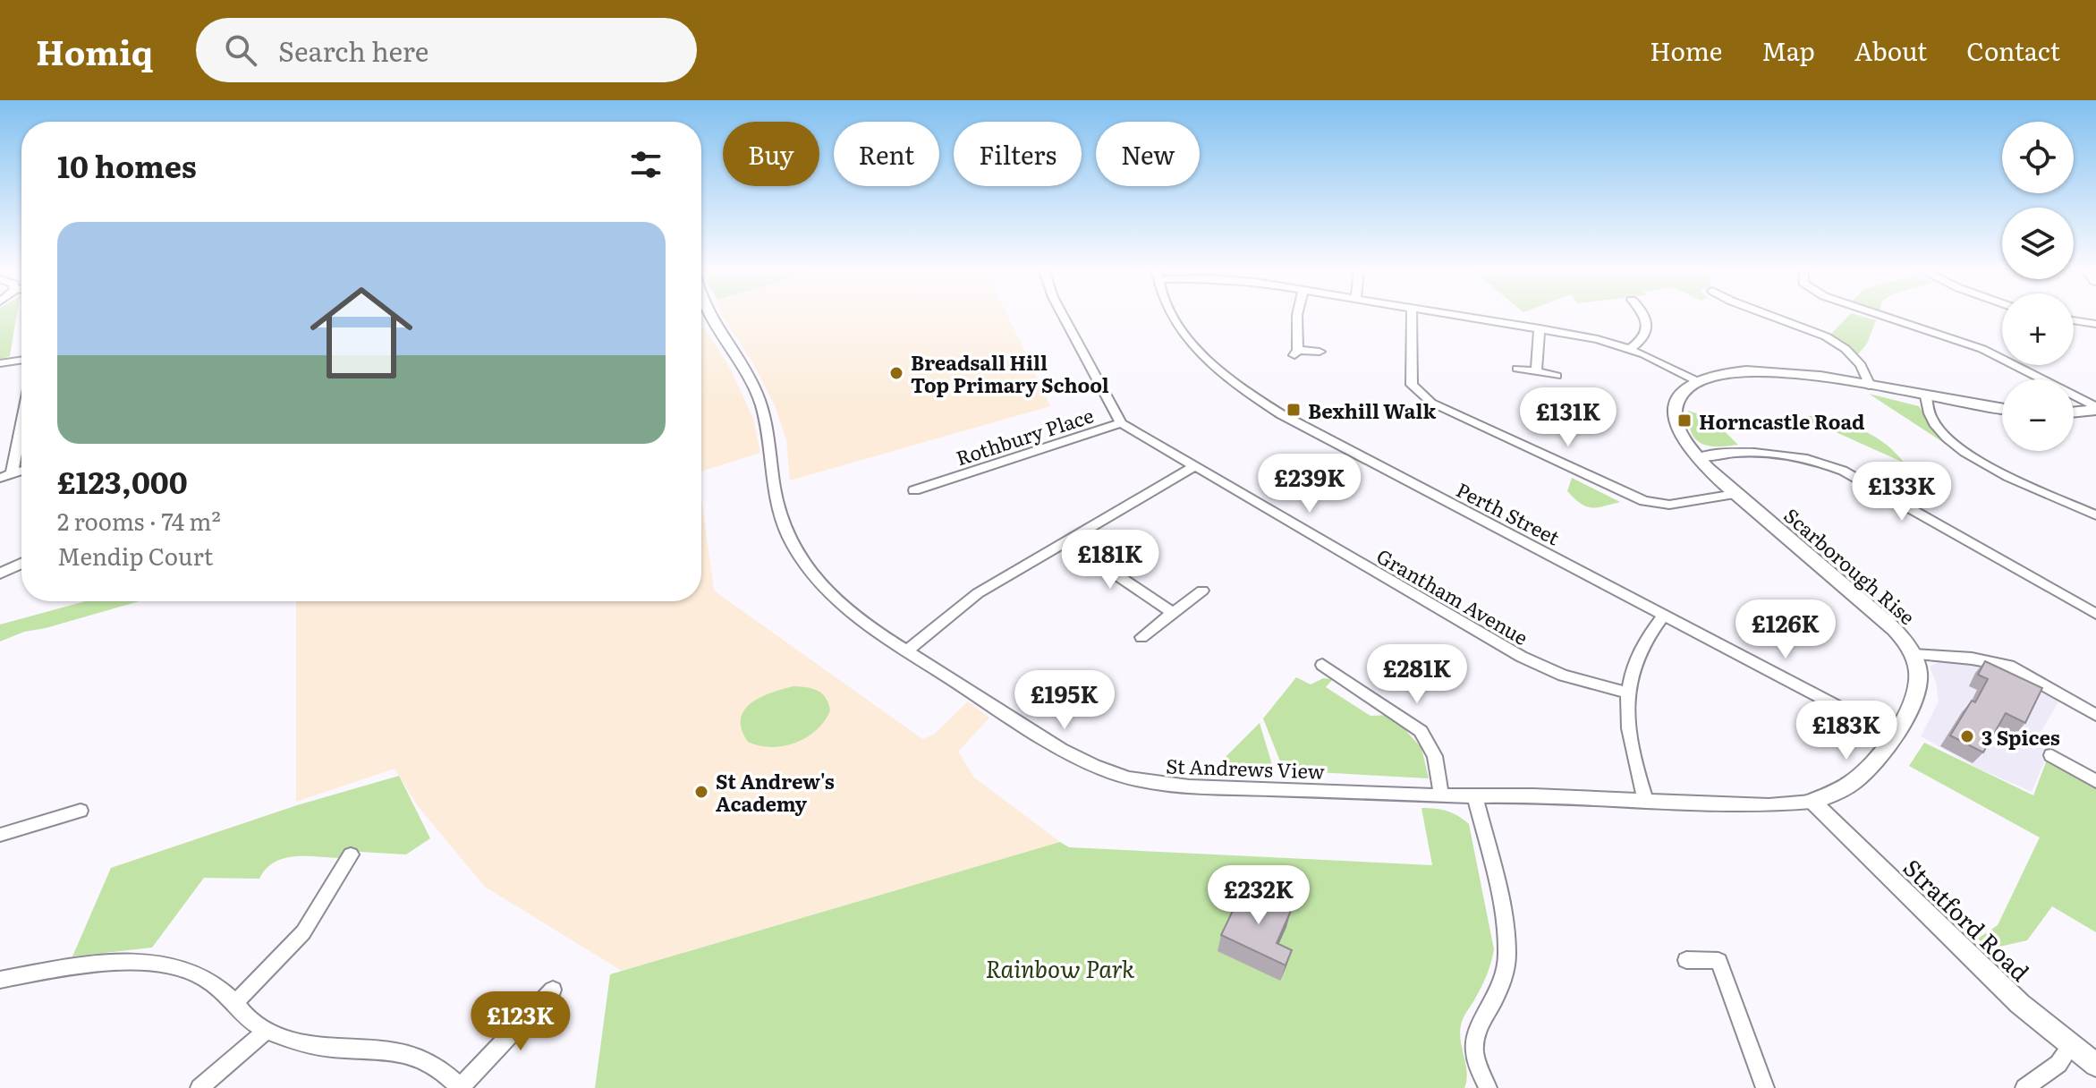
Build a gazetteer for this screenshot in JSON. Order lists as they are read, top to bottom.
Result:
{
  "streets": {
    "street": [
      "Rothbury Place",
      "Perth Street",
      "Scarborough Rise",
      "Grantham Avenue",
      "St Andrews View",
      "Stratford Road"
    ]
  },
  "crossings": [
    ["Rothbury Place", "Grantham Avenue"],
    ["Perth Street", "Scarborough Rise"],
    ["Scarborough Rise", "St Andrews View"],
    ["Scarborough Rise", "Stratford Road"],
    ["St Andrews View", "Stratford Road"]
  ],
  "parks": ["Rainbow Park"],
  "places": {
    "other": ["Breadsall Hill Top Primary School", "3 Spices", "St Andrew's Academy"],
    "transit": ["Bexhill Walk", "Horncastle Road"]
  },
  "page": {
    "header": "Homiq",
    "search": "Search here",
    "nav": [
      "Home",
      "Map",
      "About",
      "Contact"
    ],
    "map_buttons": ["+", "−"],
    "chip": [
      "Buy",
      "Rent",
      "Filters",
      "New"
    ],
    "heading": "10 homes",
    "list": [
      {
        "name": "£123,000",
        "note": "2 rooms · 74 m² · Mendip Court"
      }
    ],
    "price": [
      "£131K",
      "£239K",
      "£133K",
      "£181K",
      "£126K",
      "£281K",
      "£195K",
      "£183K",
      "£232K",
      "£123K"
    ]
  }
}
